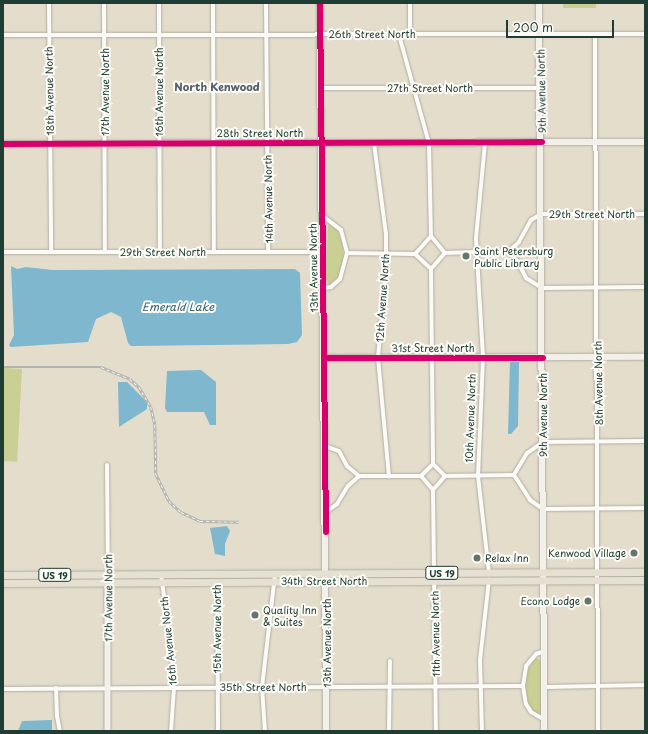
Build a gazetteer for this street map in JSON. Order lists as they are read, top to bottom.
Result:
{
  "streets": {
    "highway": ["US 19", "34th Street North"],
    "street": [
      "26th Street North",
      "27th Street North",
      "18th Avenue North",
      "9th Avenue North",
      "17th Avenue North",
      "16th Avenue North",
      "28th Street North",
      "14th Avenue North",
      "29th Street North",
      "13th Avenue North",
      "12th Avenue North",
      "31st Street North",
      "8th Avenue North",
      "10th Avenue North",
      "15th Avenue North",
      "11th Avenue North",
      "35th Street North"
    ]
  },
  "crossings": [
    ["26th Street North", "18th Avenue North"],
    ["26th Street North", "9th Avenue North"],
    ["26th Street North", "17th Avenue North"],
    ["26th Street North", "16th Avenue North"],
    ["26th Street North", "14th Avenue North"],
    ["26th Street North", "13th Avenue North"],
    ["26th Street North", "8th Avenue North"],
    ["27th Street North", "9th Avenue North"],
    ["27th Street North", "13th Avenue North"],
    ["18th Avenue North", "28th Street North"],
    ["18th Avenue North", "29th Street North"],
    ["9th Avenue North", "28th Street North"],
    ["9th Avenue North", "29th Street North"],
    ["9th Avenue North", "31st Street North"],
    ["9th Avenue North", "34th Street North"],
    ["17th Avenue North", "28th Street North"],
    ["17th Avenue North", "29th Street North"],
    ["17th Avenue North", "34th Street North"],
    ["17th Avenue North", "35th Street North"],
    ["16th Avenue North", "28th Street North"],
    ["16th Avenue North", "29th Street North"],
    ["16th Avenue North", "34th Street North"],
    ["16th Avenue North", "35th Street North"],
    ["28th Street North", "14th Avenue North"],
    ["28th Street North", "13th Avenue North"],
    ["28th Street North", "12th Avenue North"],
    ["28th Street North", "8th Avenue North"],
    ["28th Street North", "10th Avenue North"],
    ["14th Avenue North", "29th Street North"],
    ["29th Street North", "13th Avenue North"],
    ["29th Street North", "8th Avenue North"],
    ["13th Avenue North", "31st Street North"],
    ["13th Avenue North", "34th Street North"],
    ["13th Avenue North", "35th Street North"],
    ["12th Avenue North", "31st Street North"],
    ["31st Street North", "8th Avenue North"],
    ["31st Street North", "10th Avenue North"],
    ["8th Avenue North", "34th Street North"],
    ["10th Avenue North", "34th Street North"],
    ["10th Avenue North", "35th Street North"],
    ["34th Street North", "15th Avenue North"],
    ["34th Street North", "11th Avenue North"],
    ["15th Avenue North", "35th Street North"],
    ["11th Avenue North", "35th Street North"]
  ],
  "districts": ["North Kenwood"],
  "water": ["Emerald Lake"],
  "places": [
    "Saint Petersburg Public Library",
    "Kenwood Village",
    "Relax Inn",
    "Econo Lodge",
    "Quality Inn & Suites"
  ],
  "scale_bar": "200 m"
}
